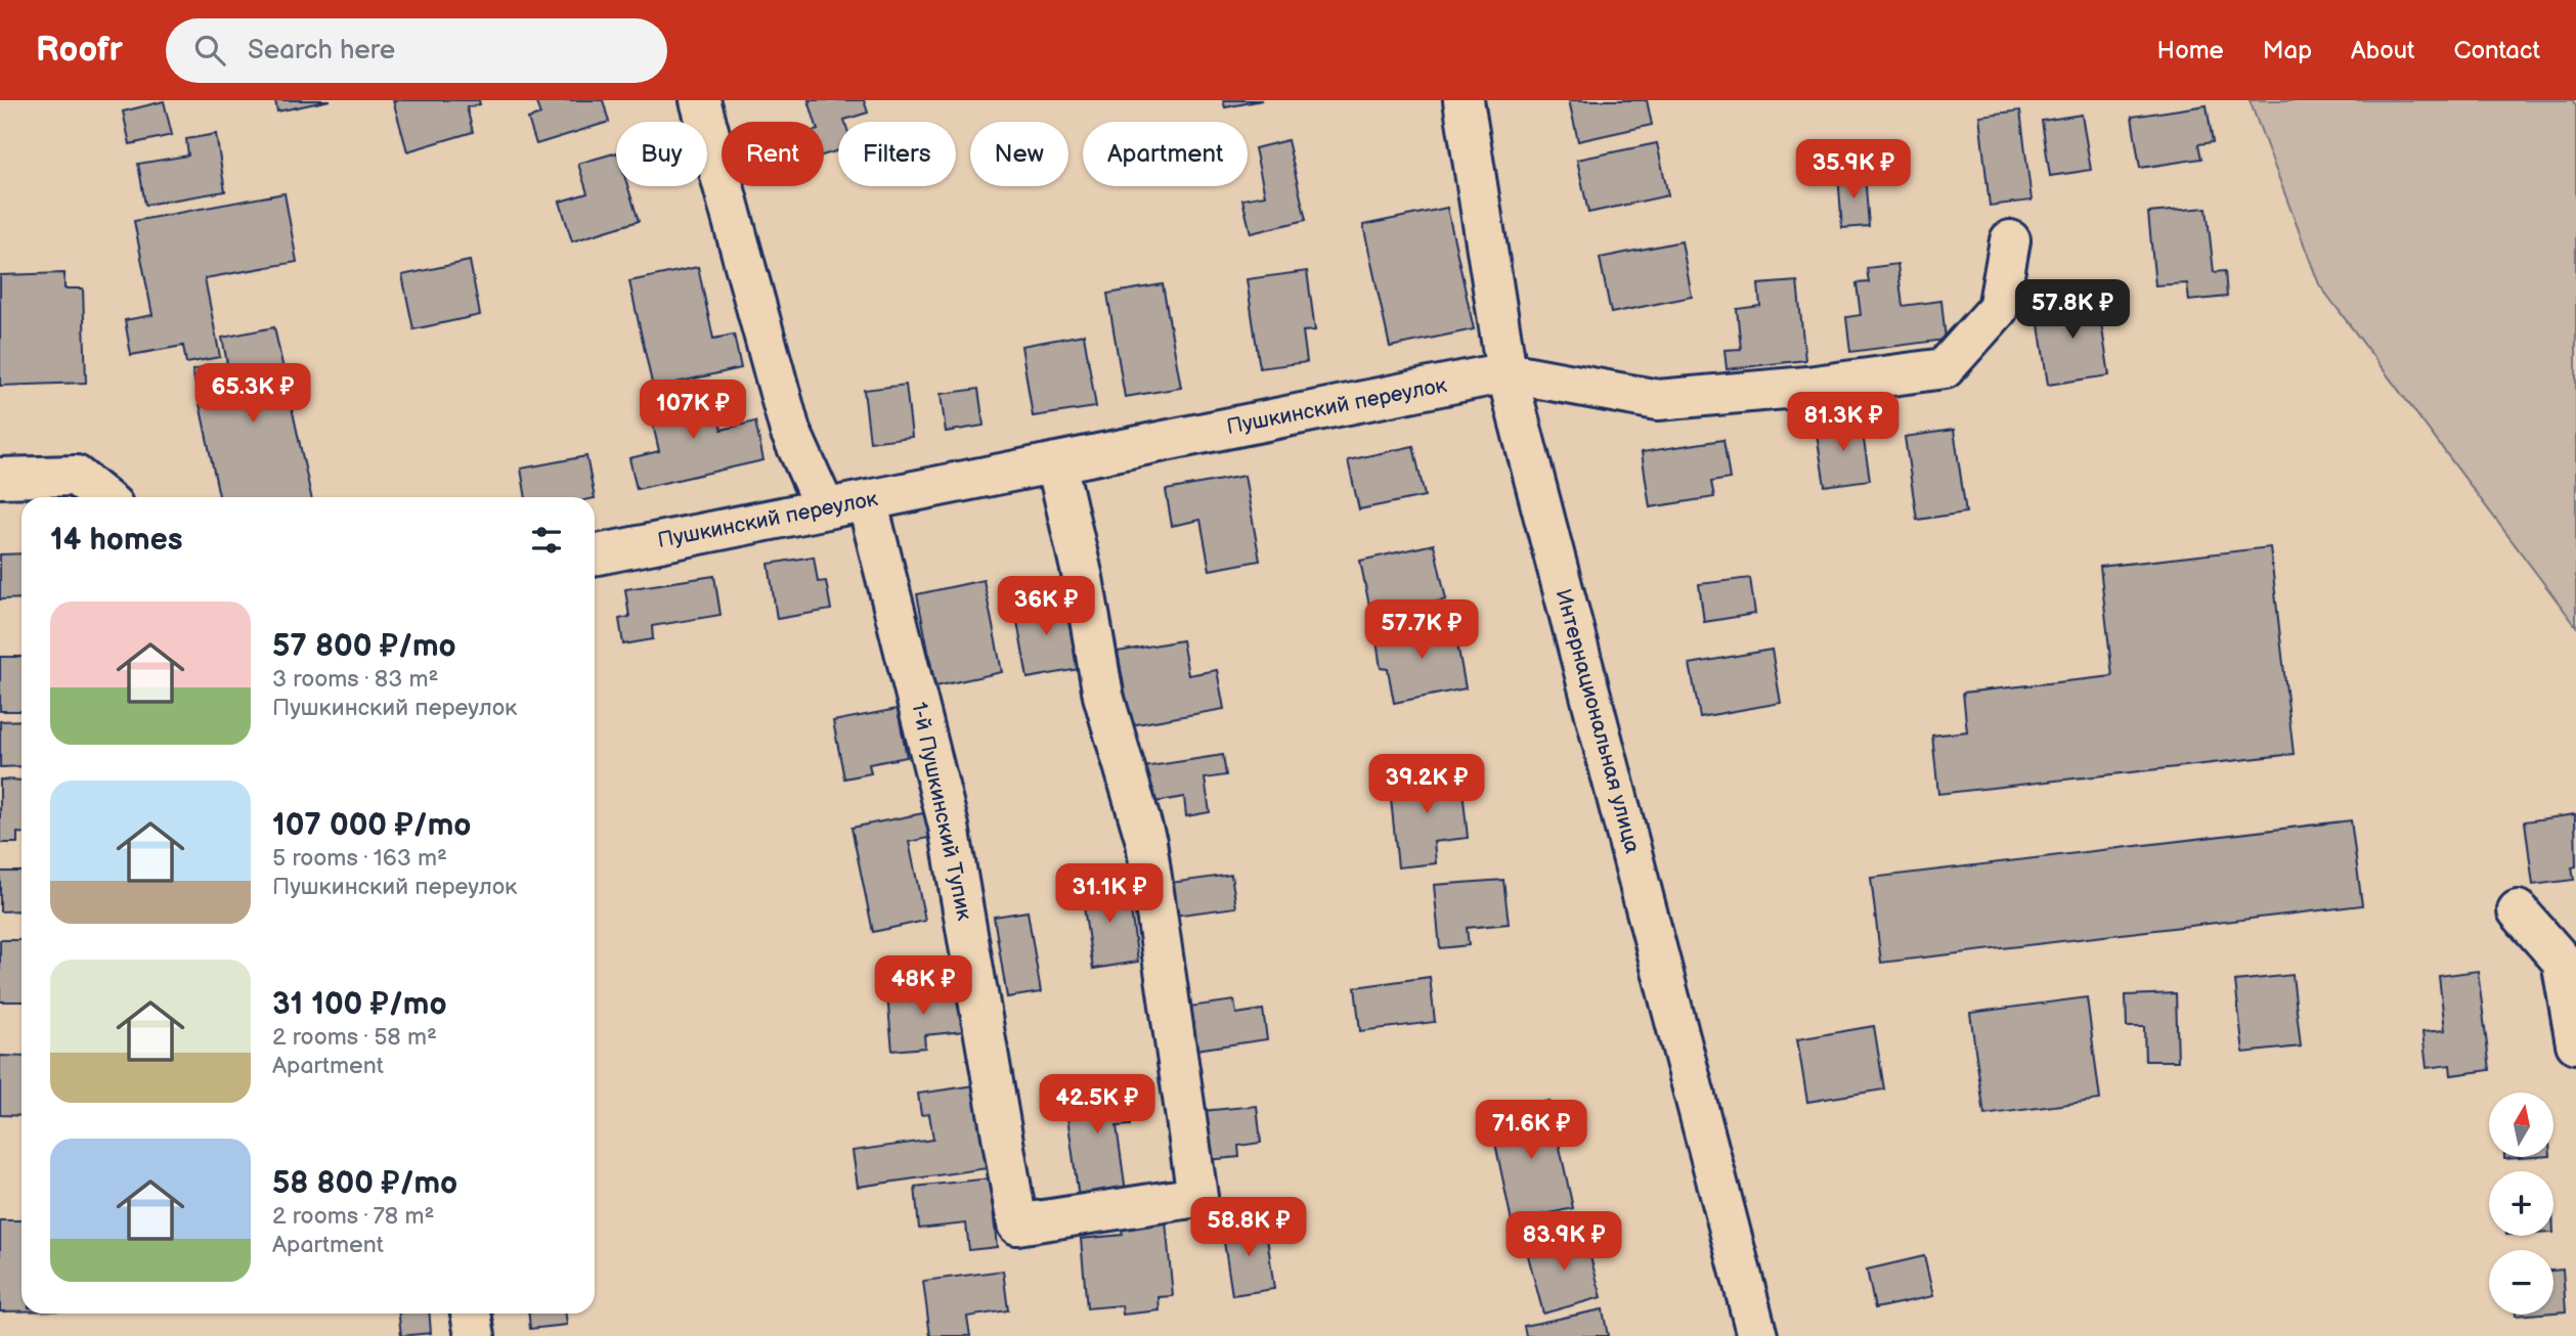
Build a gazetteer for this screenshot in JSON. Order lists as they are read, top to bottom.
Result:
{
  "streets": {
    "street": ["Пушкинский переулок", "Интернациональная улица", "1-й Пушкинский Тупик"]
  },
  "crossings": [
    ["Пушкинский переулок", "Интернациональная улица"],
    ["Пушкинский переулок", "1-й Пушкинский Тупик"]
  ],
  "north": "top",
  "page": {
    "header": "Roofr",
    "search": "Search here",
    "nav": [
      "Home",
      "Map",
      "About",
      "Contact"
    ],
    "chip": [
      "Buy",
      "Rent",
      "Filters",
      "New",
      "Apartment"
    ],
    "price": [
      "35.9K ₽",
      "57.8K ₽",
      "65.3K ₽",
      "107K ₽",
      "81.3K ₽",
      "36K ₽",
      "57.7K ₽",
      "39.2K ₽",
      "31.1K ₽",
      "48K ₽",
      "42.5K ₽",
      "71.6K ₽",
      "58.8K ₽",
      "83.9K ₽"
    ],
    "heading": "14 homes",
    "list": [
      {
        "name": "57 800 ₽/mo",
        "note": "3 rooms · 83 m² · Пушкинский переулок"
      },
      {
        "name": "107 000 ₽/mo",
        "note": "5 rooms · 163 m² · Пушкинский переулок"
      },
      {
        "name": "31 100 ₽/mo",
        "note": "2 rooms · 58 m² · Apartment"
      },
      {
        "name": "58 800 ₽/mo",
        "note": "2 rooms · 78 m² · Apartment"
      }
    ],
    "map_buttons": ["+", "−"]
  }
}
